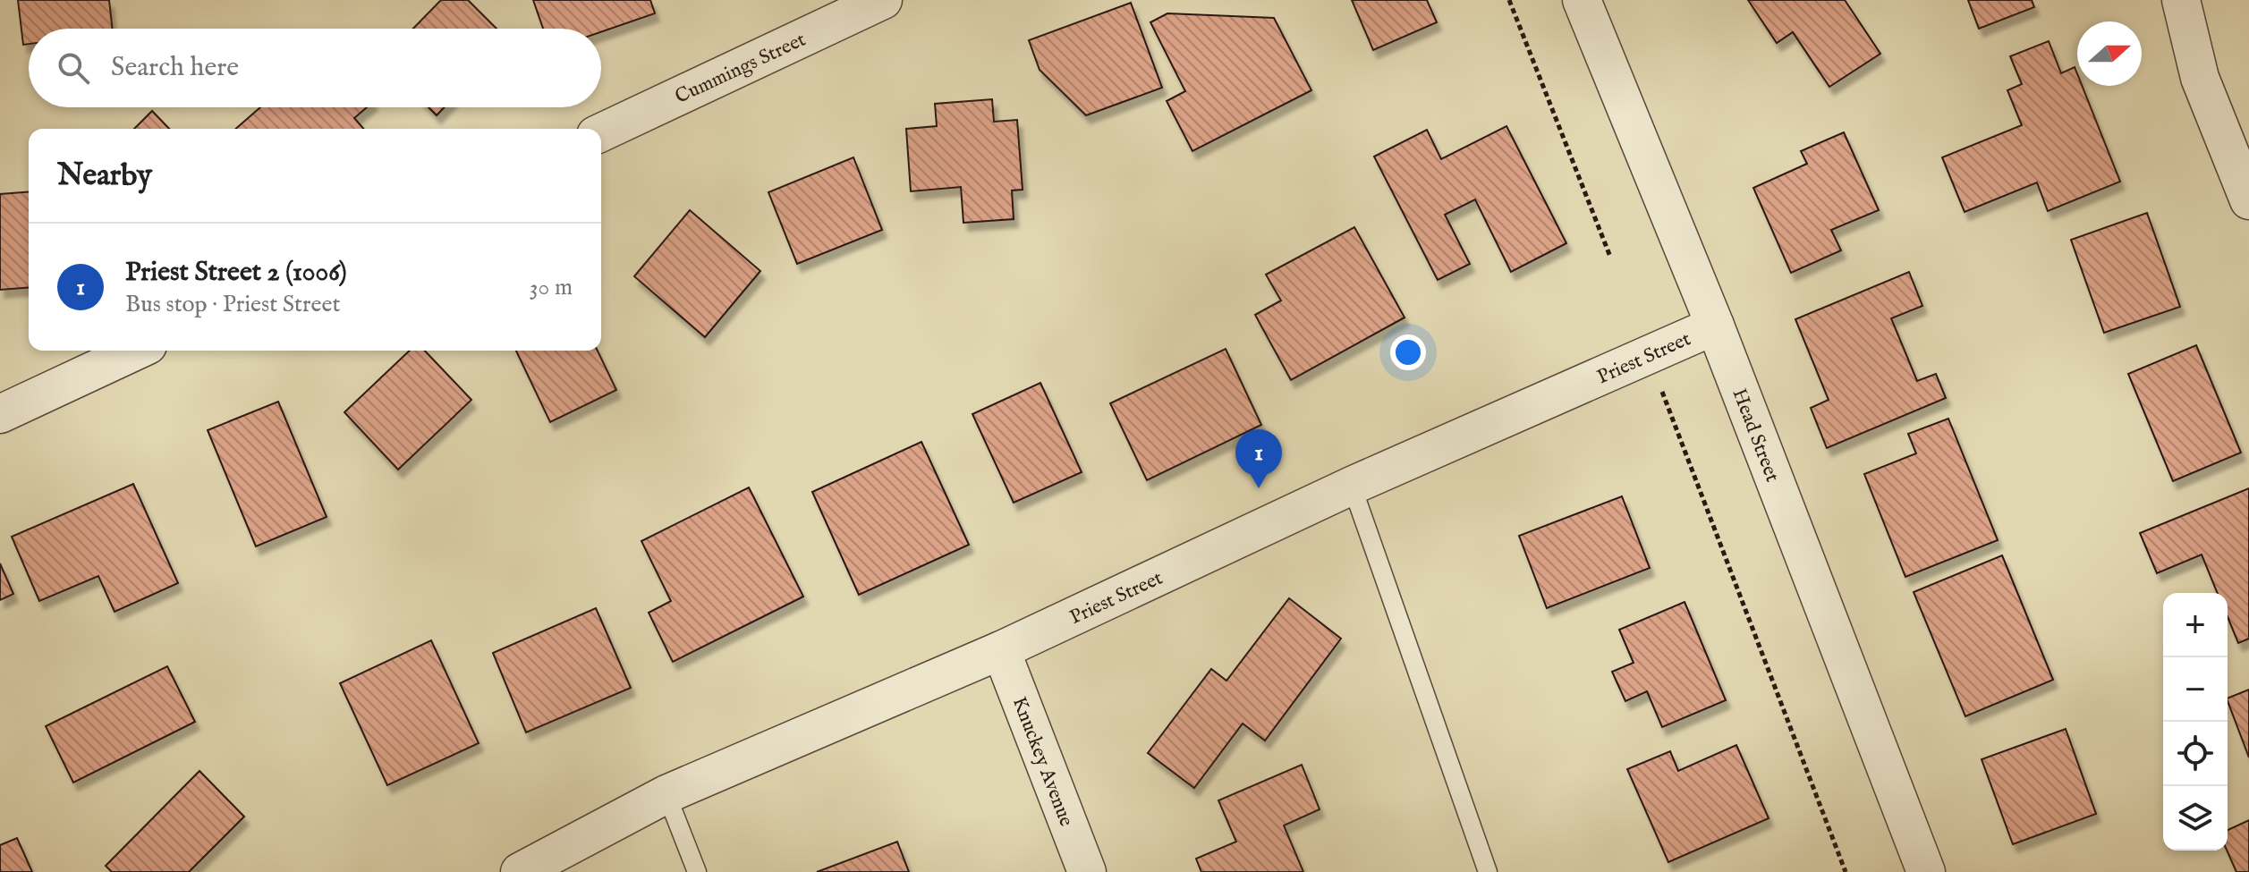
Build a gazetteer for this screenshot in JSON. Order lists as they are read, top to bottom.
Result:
{
  "streets": {
    "street": [
      "Cummings Street",
      "Priest Street",
      "Head Street",
      "Knuckey Avenue"
    ]
  },
  "crossings": [
    ["Priest Street", "Head Street"],
    ["Priest Street", "Knuckey Avenue"]
  ],
  "north": "right",
  "page": {
    "search": "Search here",
    "heading": "Nearby",
    "list": [
      {
        "mark": "1",
        "name": "Priest Street 2 (1006)",
        "note": "Bus stop · Priest Street",
        "value": "30 m"
      }
    ],
    "pins": "1",
    "map_buttons": ["+", "−"]
  }
}
